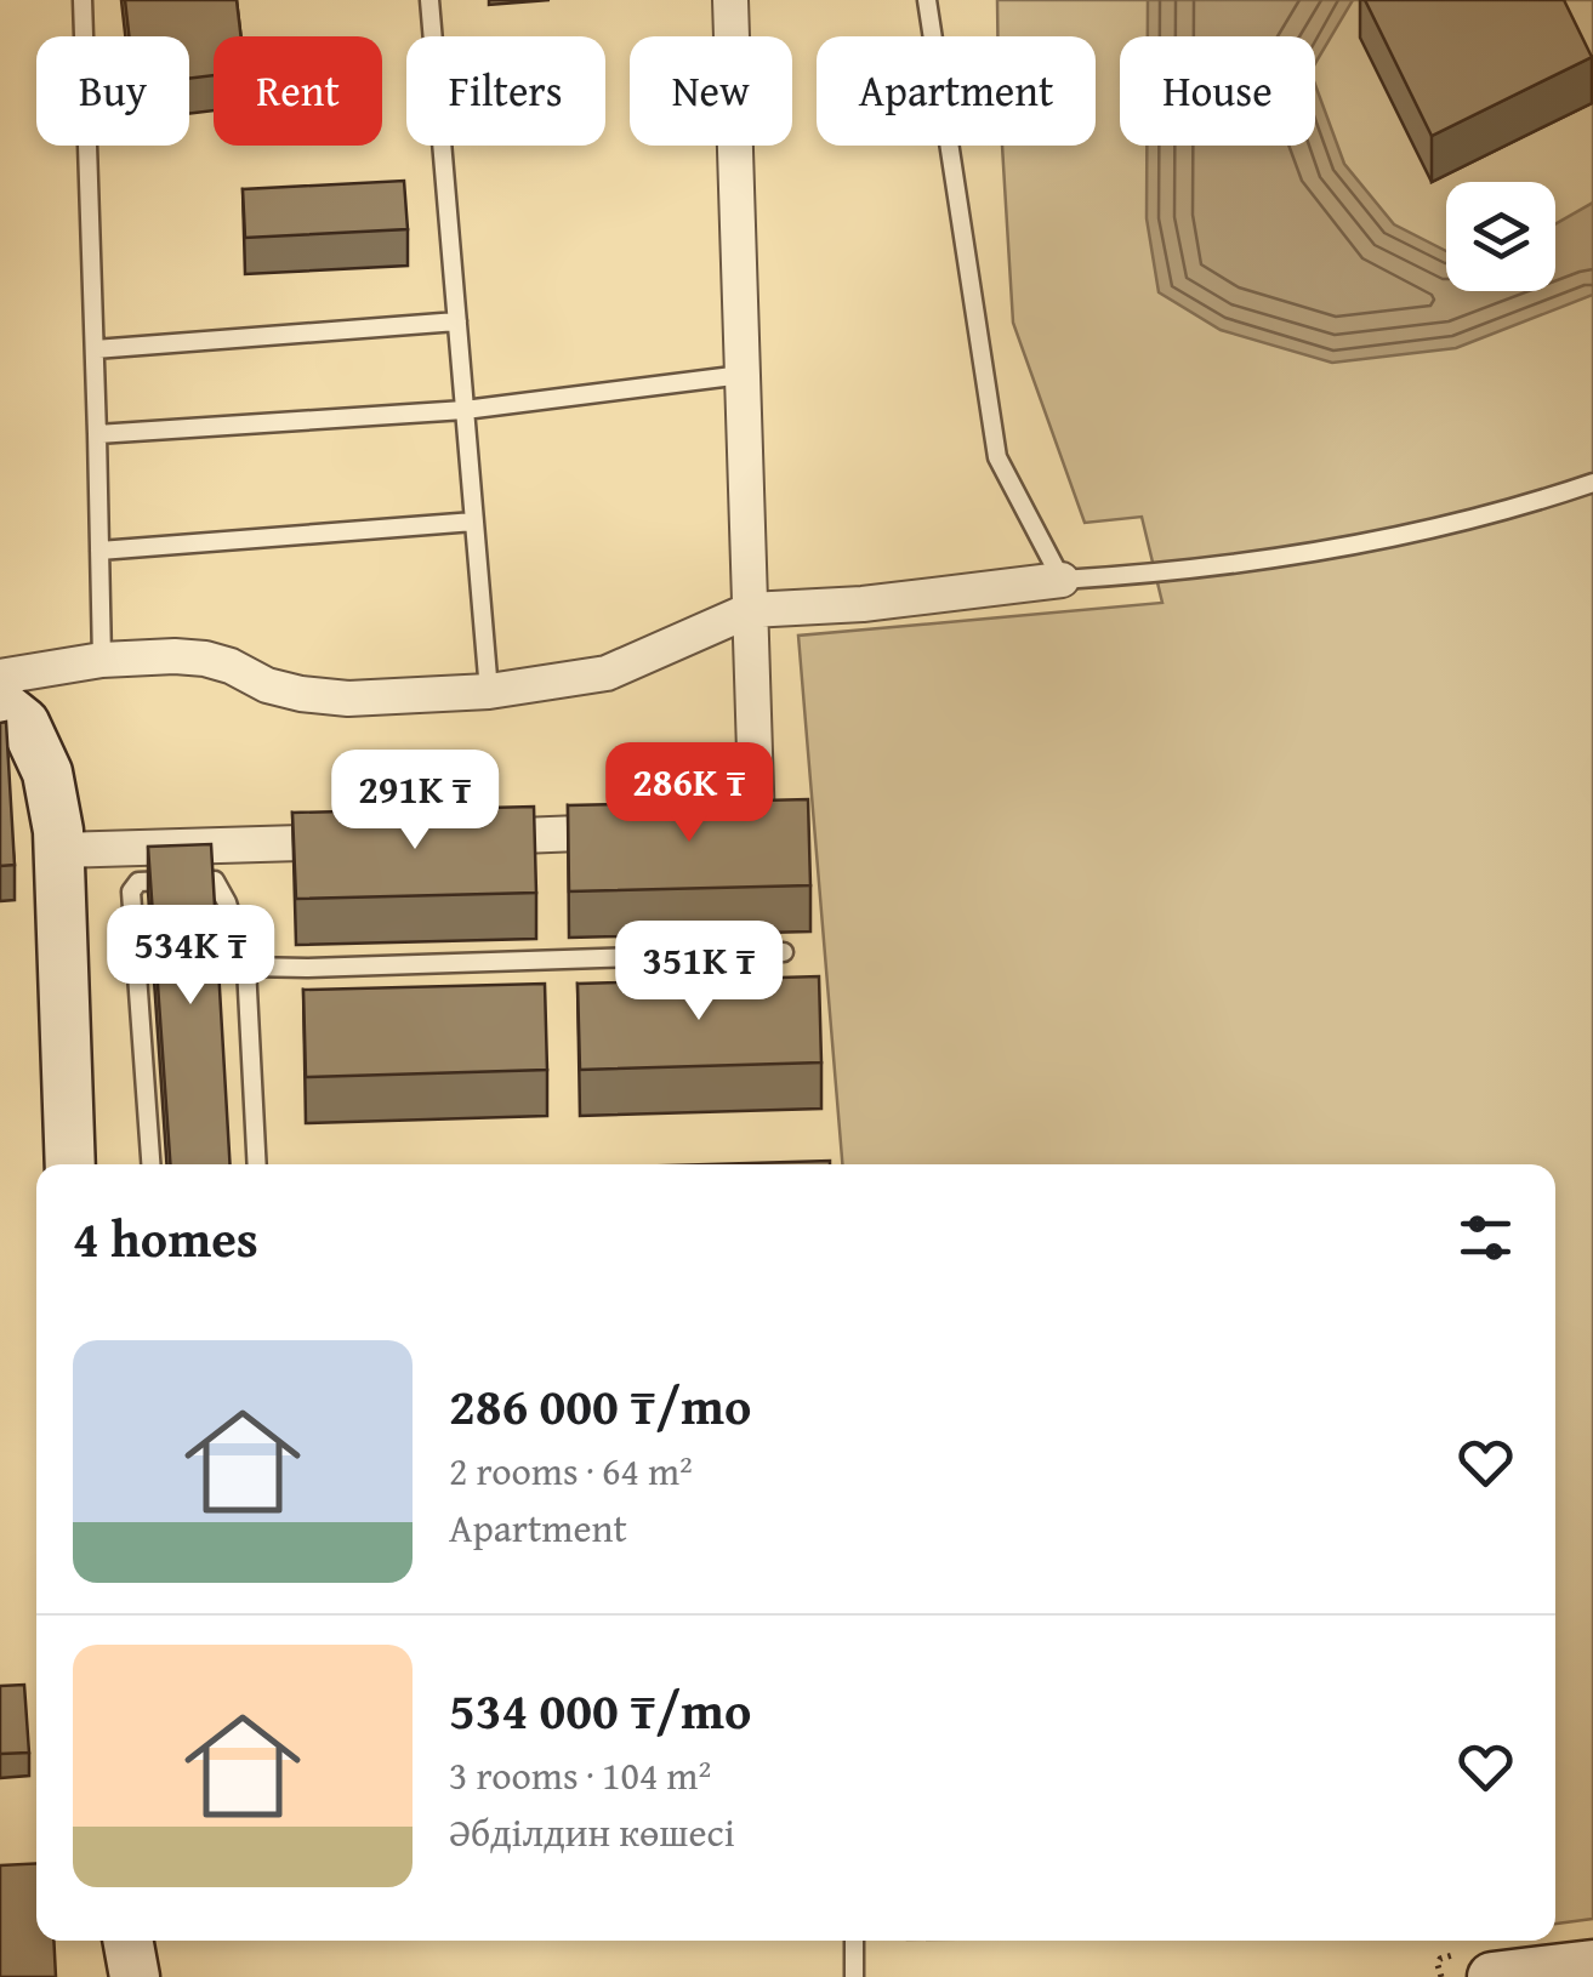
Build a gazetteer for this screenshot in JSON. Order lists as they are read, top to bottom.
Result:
{
  "page": {
    "chip": [
      "Buy",
      "Rent",
      "Filters",
      "New",
      "Apartment",
      "House"
    ],
    "price": [
      "286K ₸",
      "291K ₸",
      "534K ₸",
      "351K ₸"
    ],
    "heading": "4 homes",
    "list": [
      {
        "name": "286 000 ₸/mo",
        "note": "2 rooms · 64 m² · Apartment"
      },
      {
        "name": "534 000 ₸/mo",
        "note": "3 rooms · 104 m² · Әбділдин көшесі"
      }
    ]
  }
}
